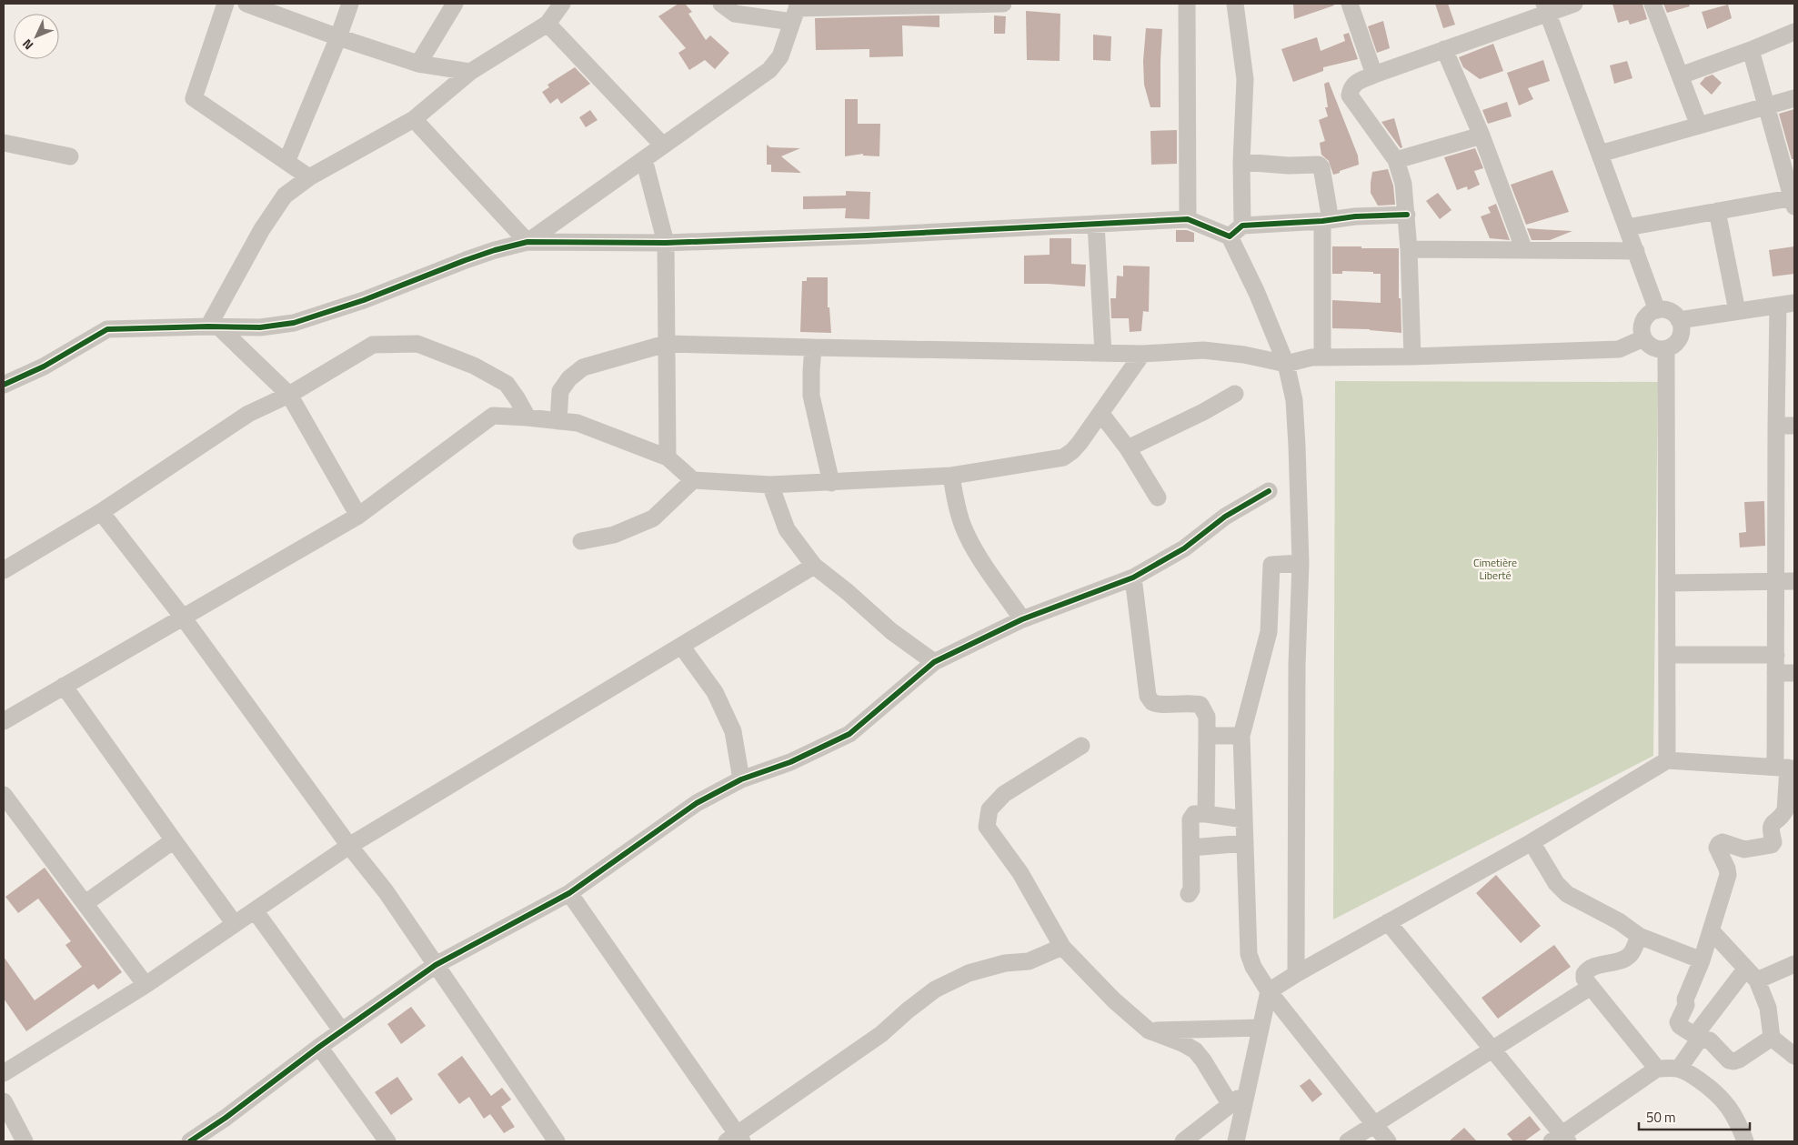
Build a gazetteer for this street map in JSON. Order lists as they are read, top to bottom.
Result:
{
  "parks": ["Cimetière Liberté"],
  "scale_bar": "50 m",
  "north": "bottom left"
}
